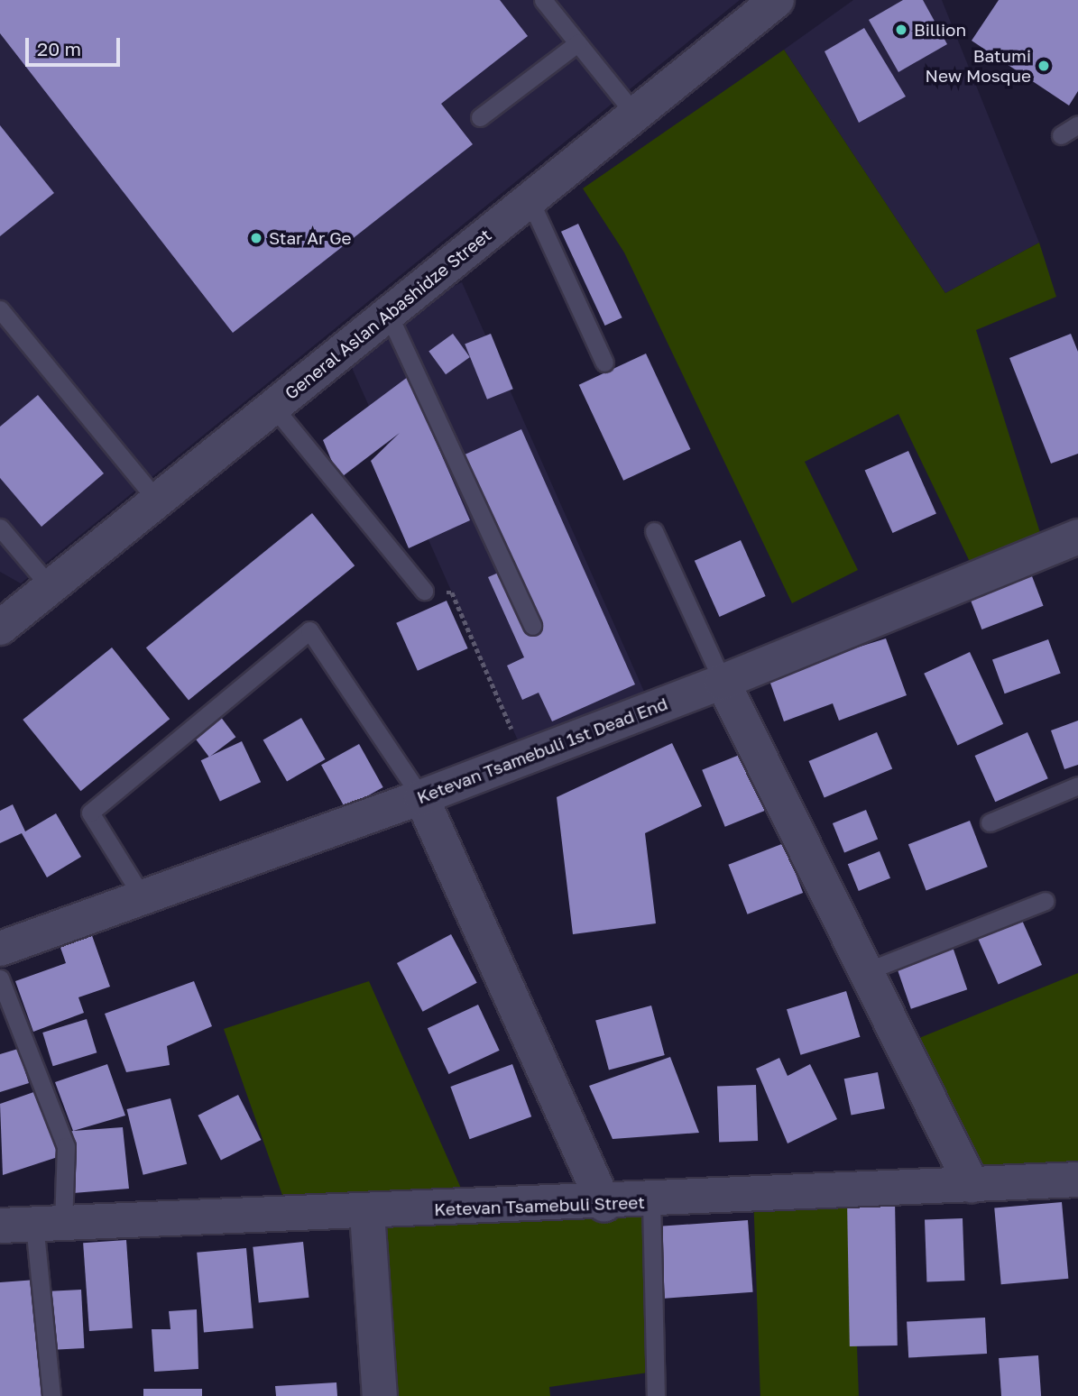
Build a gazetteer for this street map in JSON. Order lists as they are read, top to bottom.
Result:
{
  "streets": {
    "street": ["General Aslan Abashidze Street", "Ketevan Tsamebuli 1st Dead End", "Ketevan Tsamebuli Street"]
  },
  "places": ["Billion", "Batumi New Mosque", "Star Ar Ge"],
  "scale_bar": "20 m"
}
